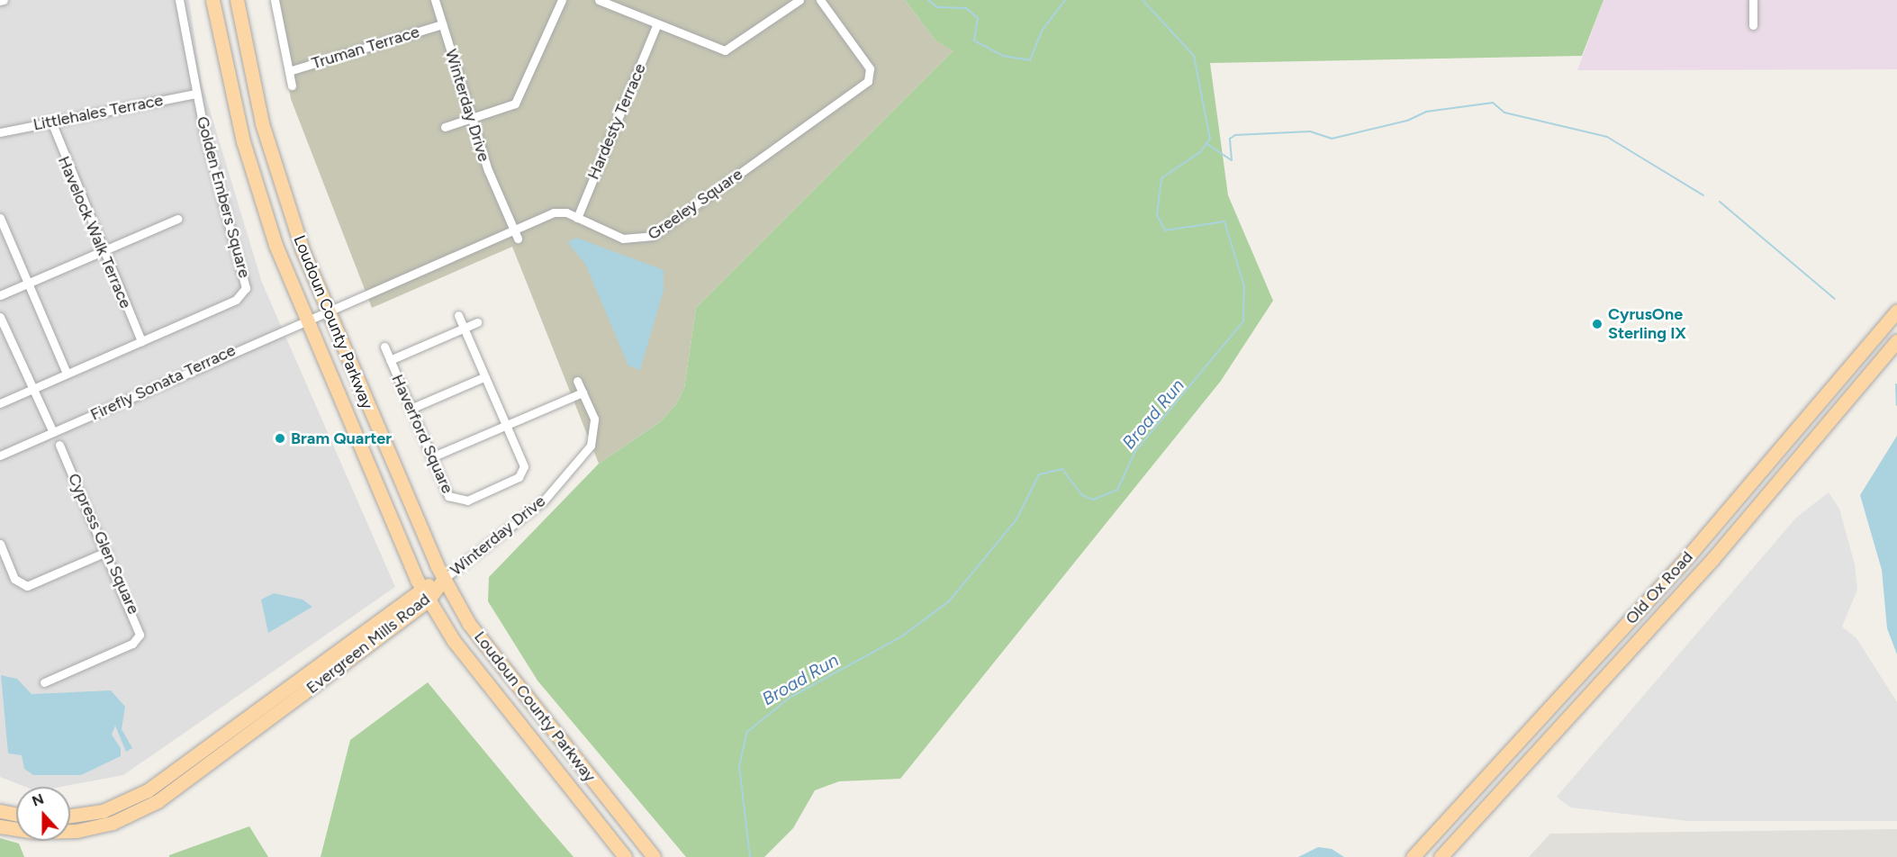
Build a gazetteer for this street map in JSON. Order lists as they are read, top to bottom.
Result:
{
  "streets": {
    "main road": ["Loudoun County Parkway", "Old Ox Road", "Evergreen Mills Road"],
    "street": [
      "Truman Terrace",
      "Winterday Drive",
      "Littlehales Terrace",
      "Hardesty Terrace",
      "Golden Embers Square",
      "Greeley Square",
      "Havelock Walk Terrace",
      "Firefly Sonata Terrace",
      "Haverford Square",
      "Cypress Glen Square"
    ]
  },
  "crossings": [
    ["Truman Terrace", "Winterday Drive"],
    ["Winterday Drive", "Greeley Square"],
    ["Winterday Drive", "Loudoun County Parkway"],
    ["Winterday Drive", "Evergreen Mills Road"],
    ["Littlehales Terrace", "Golden Embers Square"],
    ["Littlehales Terrace", "Havelock Walk Terrace"],
    ["Hardesty Terrace", "Greeley Square"],
    ["Golden Embers Square", "Havelock Walk Terrace"],
    ["Greeley Square", "Loudoun County Parkway"],
    ["Greeley Square", "Firefly Sonata Terrace"],
    ["Loudoun County Parkway", "Firefly Sonata Terrace"],
    ["Loudoun County Parkway", "Evergreen Mills Road"]
  ],
  "water": ["Broad Run"],
  "places": ["CyrusOne Sterling IX", "Bram Quarter"],
  "north": "top"
}
